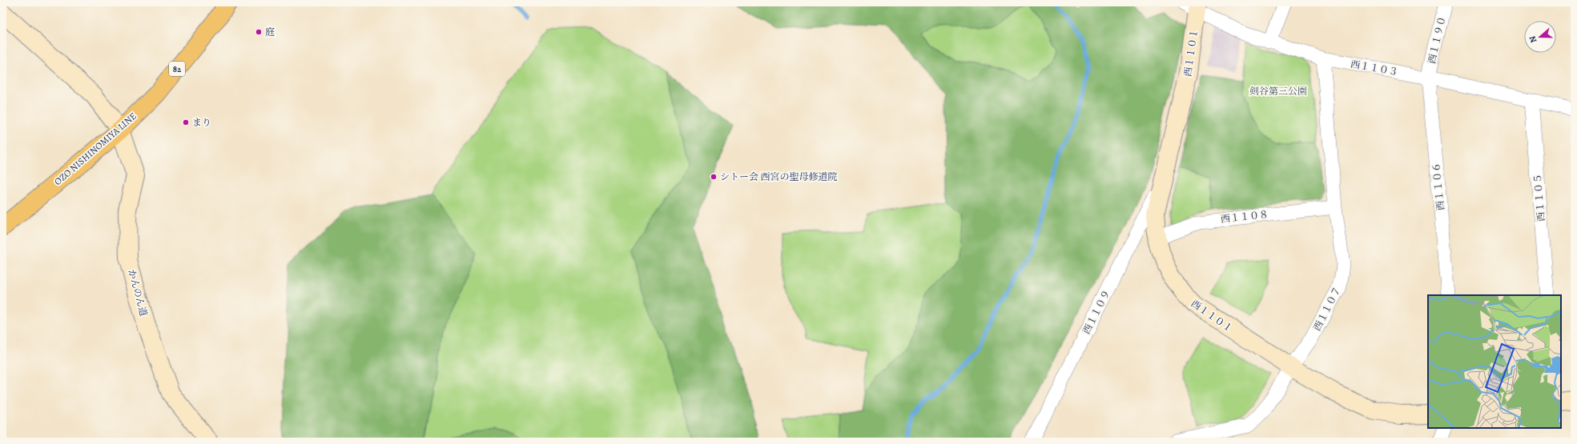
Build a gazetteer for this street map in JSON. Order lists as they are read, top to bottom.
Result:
{
  "streets": {
    "main road": ["82", "OZO NISHINOMIYA LINE"],
    "street": [
      "西１１９０",
      "西１１０１",
      "西１１０３",
      "西１１０６",
      "西１１０５",
      "西１１０８",
      "かんのん道",
      "西１１０７",
      "西１１０９"
    ]
  },
  "crossings": [
    ["西１１９０", "西１１０３"],
    ["西１１９０", "西１１０６"],
    ["西１１０１", "西１１０３"],
    ["西１１０１", "西１１０８"],
    ["西１１０１", "西１１０７"],
    ["西１１０１", "西１１０９"],
    ["西１１０３", "西１１０６"],
    ["西１１０３", "西１１０５"],
    ["西１１０３", "西１１０７"],
    ["OZO NISHINOMIYA LINE", "かんのん道"],
    ["西１１０８", "西１１０７"]
  ],
  "parks": ["剣谷第三公園"],
  "places": ["庭", "まり", "シトー会 西宮の聖母修道院"],
  "north": "left"
}
